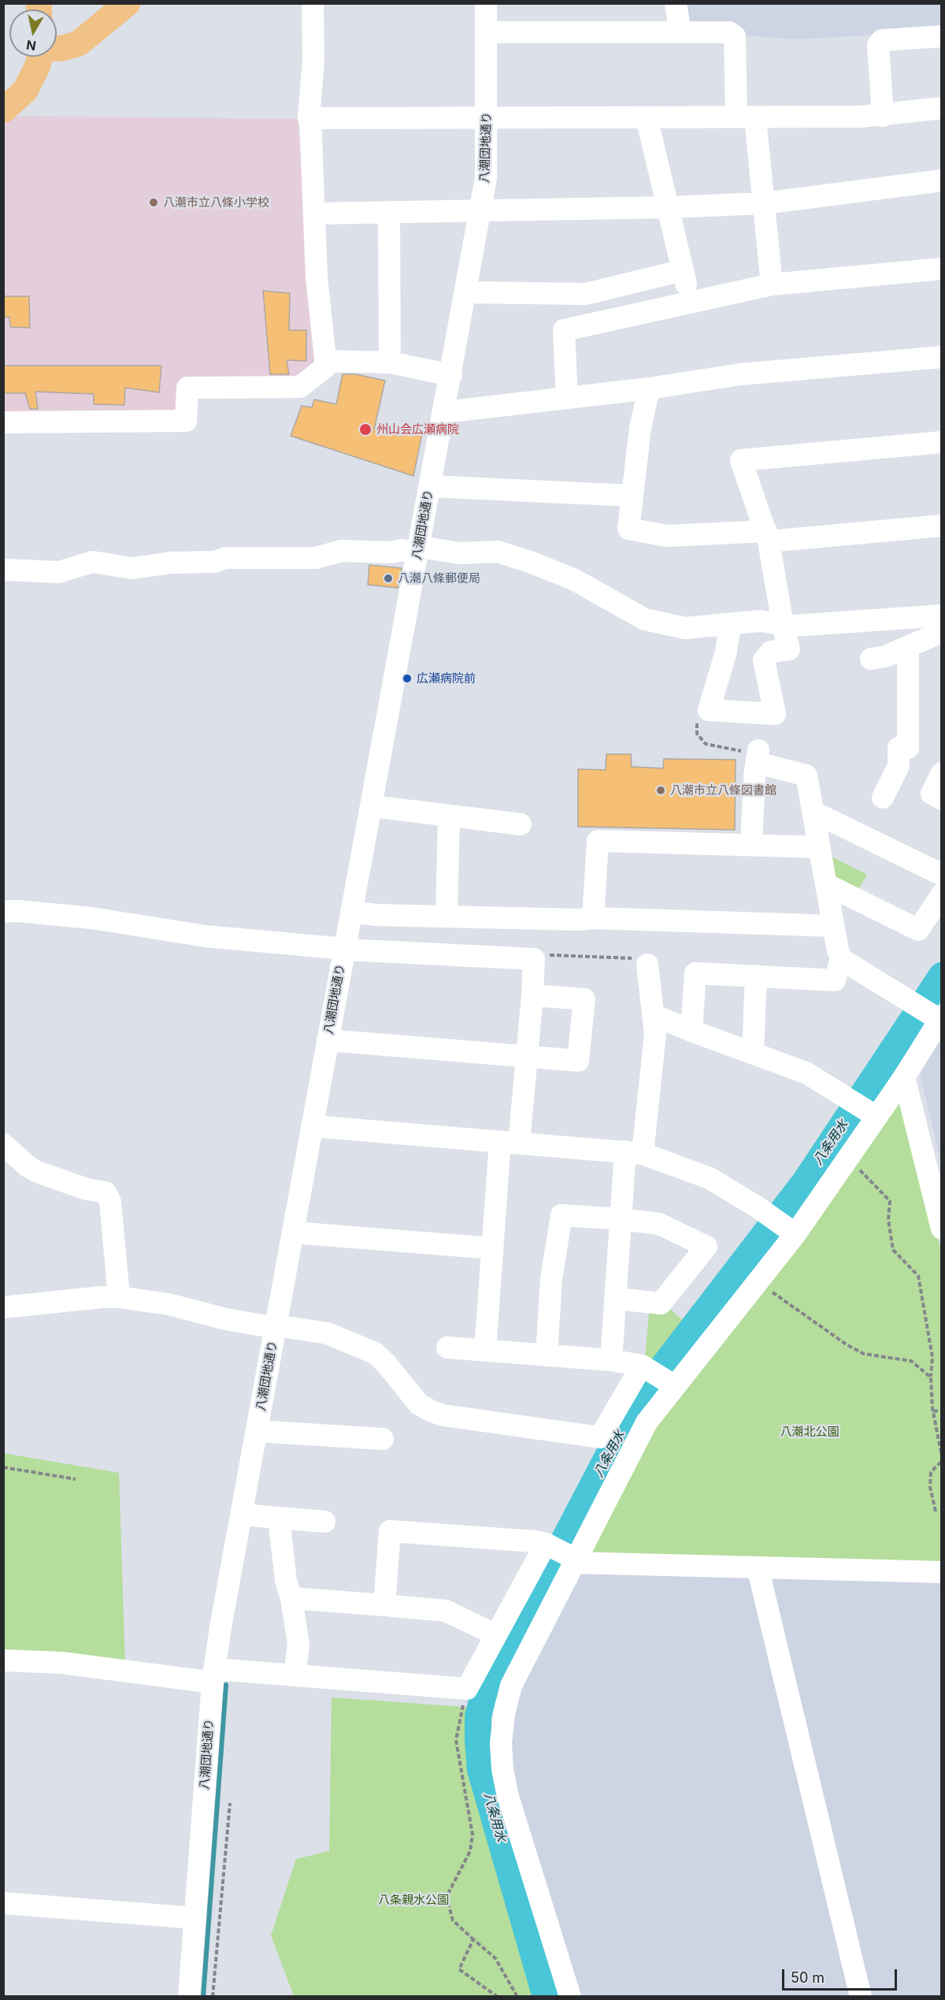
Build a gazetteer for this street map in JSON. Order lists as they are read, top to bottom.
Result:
{
  "streets": {
    "street": ["八潮団地通り"]
  },
  "water": ["八条用水"],
  "parks": ["八潮北公園", "八条親水公園"],
  "places": [
    "八潮市立八條小学校",
    "州山会広瀬病院",
    "八潮八條郵便局",
    "広瀬病院前",
    "八潮市立八條図書館"
  ],
  "scale_bar": "50 m",
  "north": "bottom"
}
